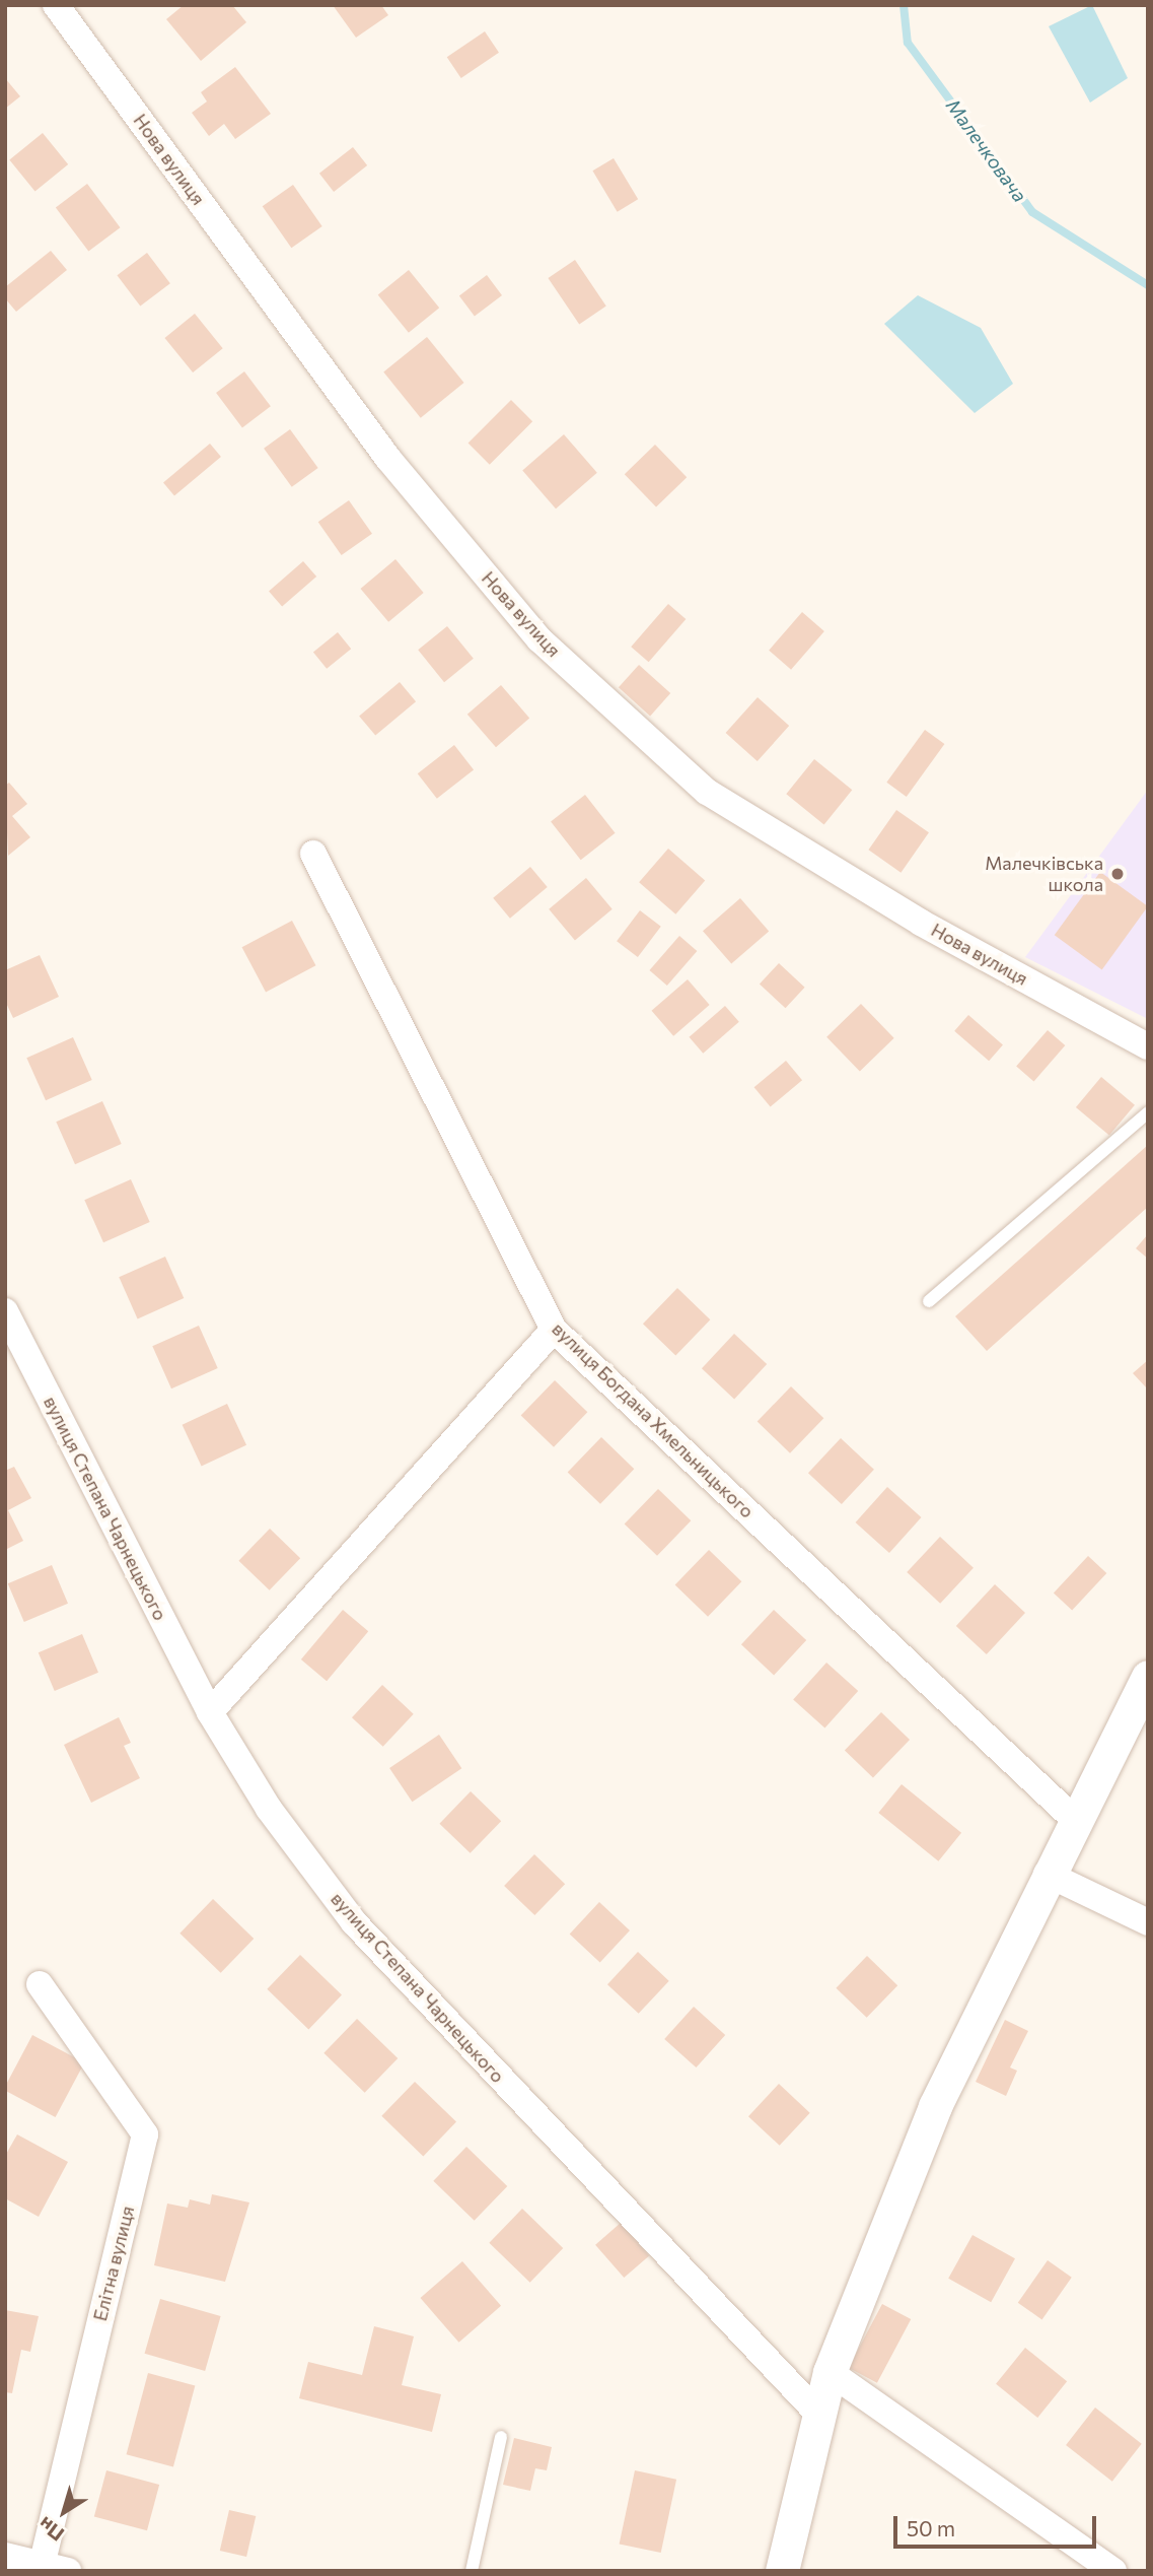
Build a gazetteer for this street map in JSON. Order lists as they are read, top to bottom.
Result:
{
  "streets": {
    "street": [
      "Нова вулиця",
      "вулиця Богдана Хмельницького",
      "вулиця Степана Чарнецького",
      "Елітна вулиця"
    ]
  },
  "water": ["Малечковача"],
  "places": ["Малечківська школа"],
  "scale_bar": "50 m",
  "north": "bottom left"
}
